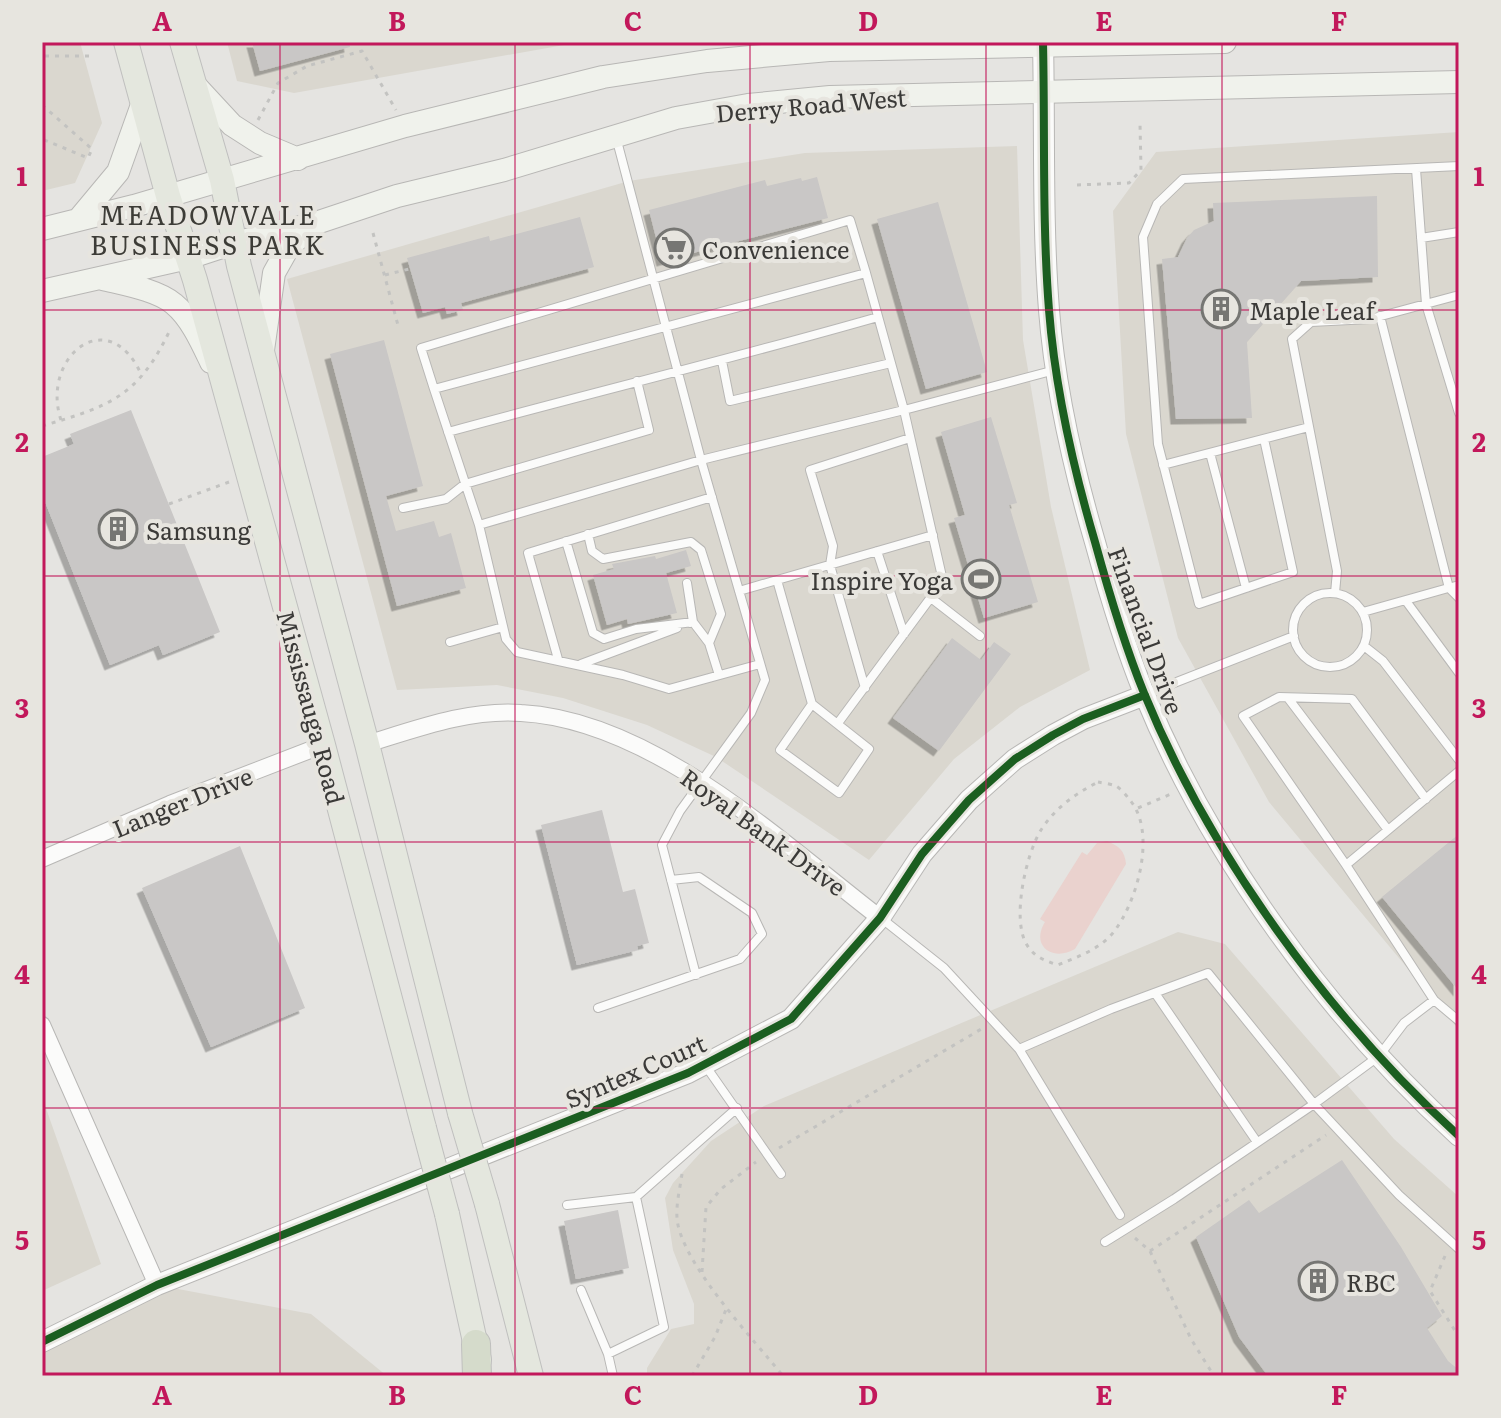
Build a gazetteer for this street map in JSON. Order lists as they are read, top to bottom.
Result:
{
  "streets": {
    "main road": ["Derry Road West", "Mississauga Road"],
    "street": [
      "Financial Drive",
      "Langer Drive",
      "Royal Bank Drive",
      "Syntex Court"
    ]
  },
  "crossings": [
    ["Derry Road West", "Financial Drive"],
    ["Derry Road West", "Mississauga Road"],
    ["Financial Drive", "Syntex Court"],
    ["Mississauga Road", "Langer Drive"],
    ["Mississauga Road", "Royal Bank Drive"],
    ["Royal Bank Drive", "Syntex Court"]
  ],
  "districts": ["MEADOWVALE BUSINESS PARK"],
  "places": {
    "supermarket": ["Convenience"],
    "building": ["Maple Leaf", "Samsung", "RBC"],
    "sports": ["Inspire Yoga"]
  },
  "grid": {
    "columns": [
      "A",
      "B",
      "C",
      "D",
      "E",
      "F"
    ],
    "rows": [
      "1",
      "2",
      "3",
      "4",
      "5"
    ]
  }
}
